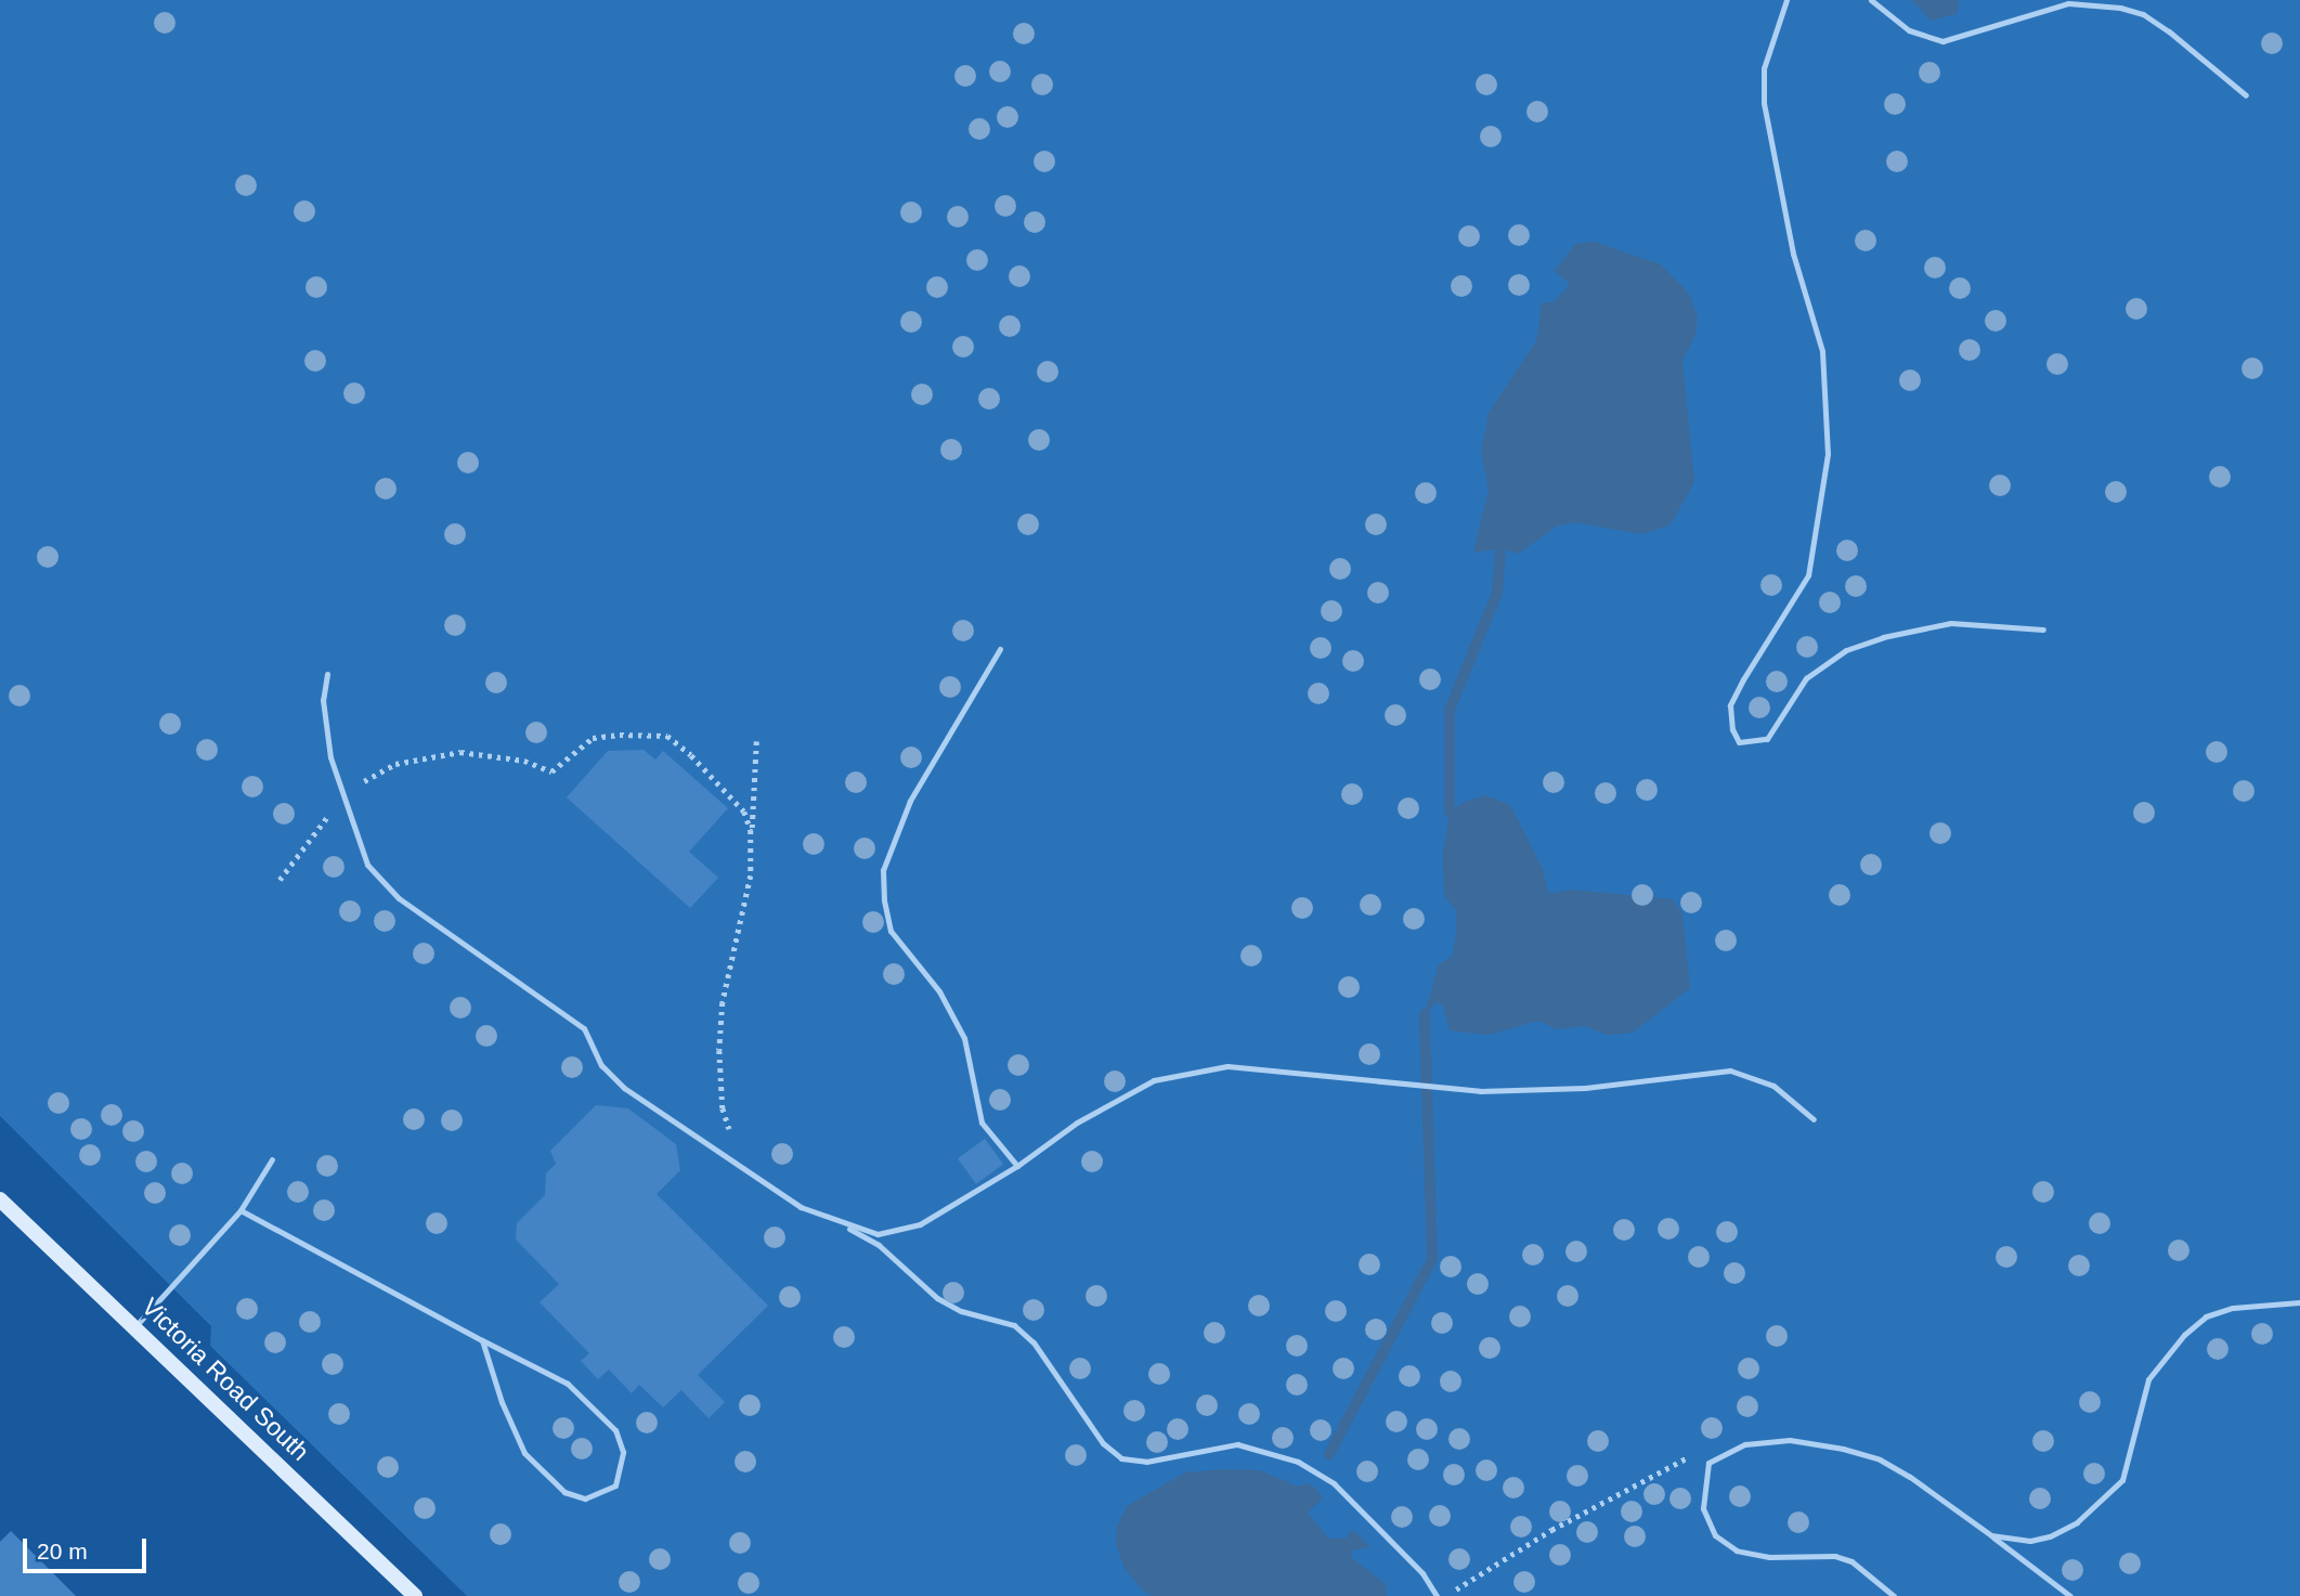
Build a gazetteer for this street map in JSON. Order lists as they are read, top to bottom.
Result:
{
  "streets": {
    "main road": ["Victoria Road South"]
  },
  "scale_bar": "20 m"
}
